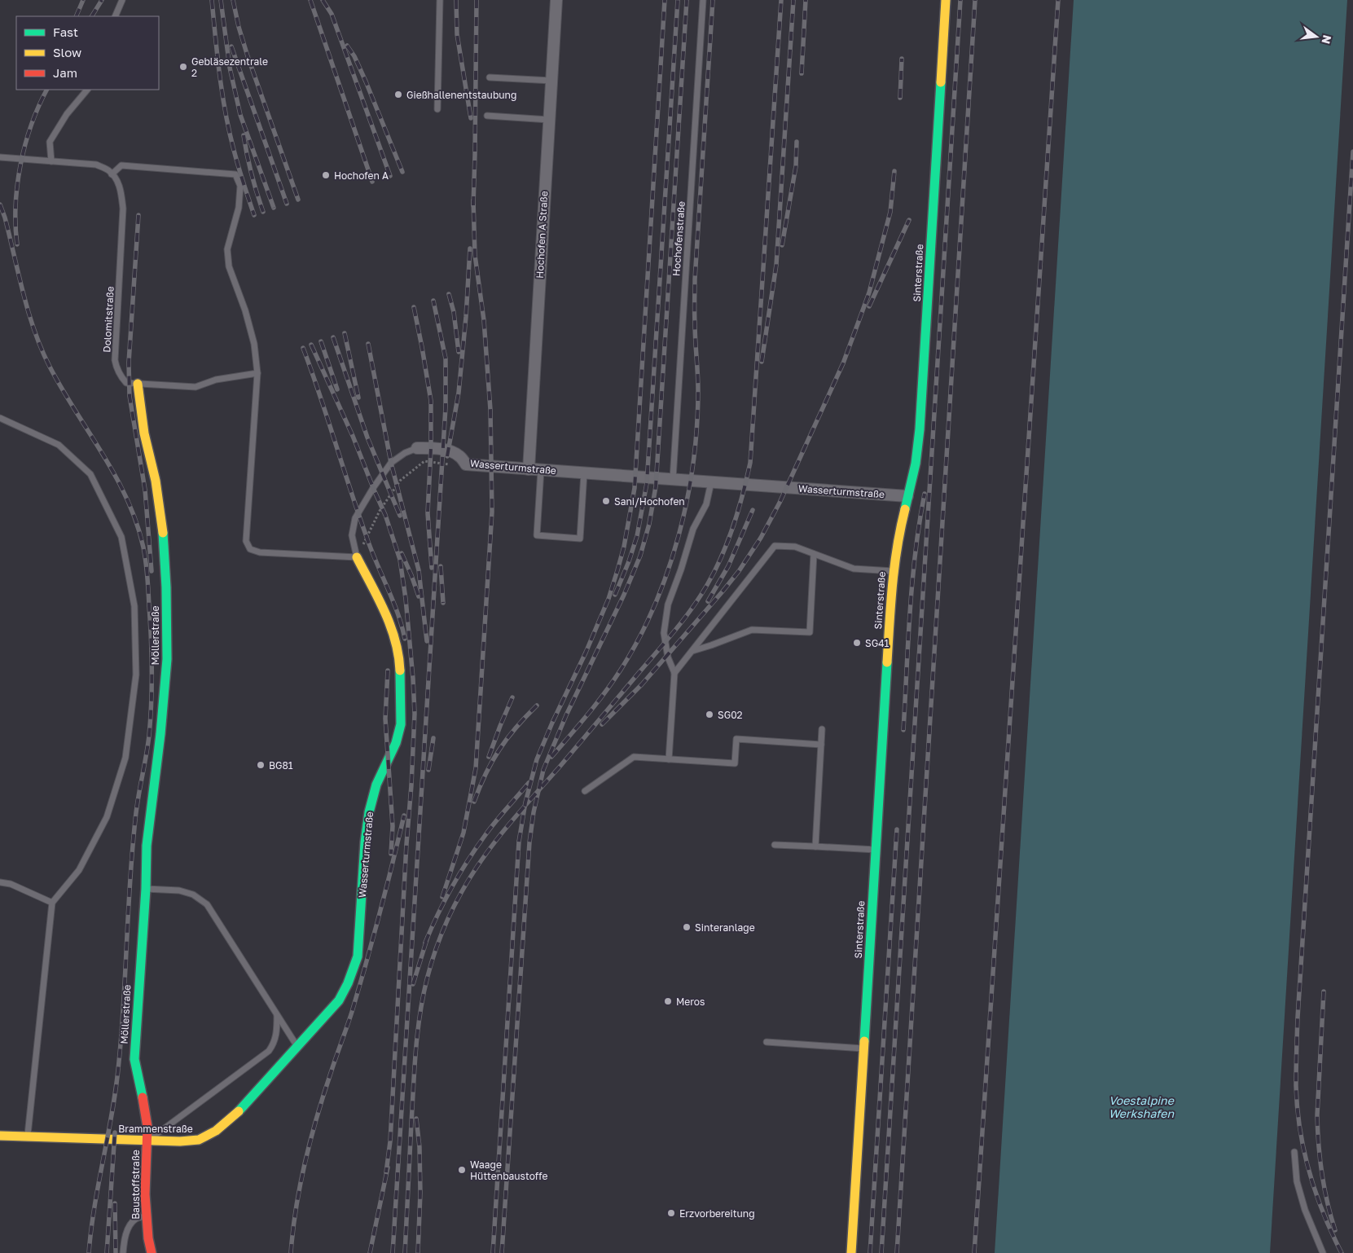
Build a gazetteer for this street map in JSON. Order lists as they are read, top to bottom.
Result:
{
  "streets": {
    "street": [
      "Hochofen A Straße",
      "Sinterstraße",
      "Wasserturmstraße",
      "Möllerstraße",
      "Brammenstraße",
      "Baustoffstraße"
    ],
    "lane": ["Hochofenstraße", "Dolomitstraße"]
  },
  "crossings": [
    ["Hochofen A Straße", "Wasserturmstraße"],
    ["Hochofenstraße", "Wasserturmstraße"],
    ["Sinterstraße", "Wasserturmstraße"],
    ["Dolomitstraße", "Möllerstraße"],
    ["Wasserturmstraße", "Brammenstraße"],
    ["Möllerstraße", "Brammenstraße"],
    ["Möllerstraße", "Baustoffstraße"],
    ["Brammenstraße", "Baustoffstraße"]
  ],
  "water": ["Voestalpine Werkshafen"],
  "places": [
    "Gebläsezentrale 2",
    "Gießhallenentstaubung",
    "Hochofen A",
    "Sani/Hochofen",
    "SG41",
    "SG02",
    "BG81",
    "Sinteranlage",
    "Meros",
    "Waage Hüttenbaustoffe",
    "Erzvorbereitung"
  ],
  "legend": ["Fast", "Slow", "Jam"],
  "north": "right"
}
